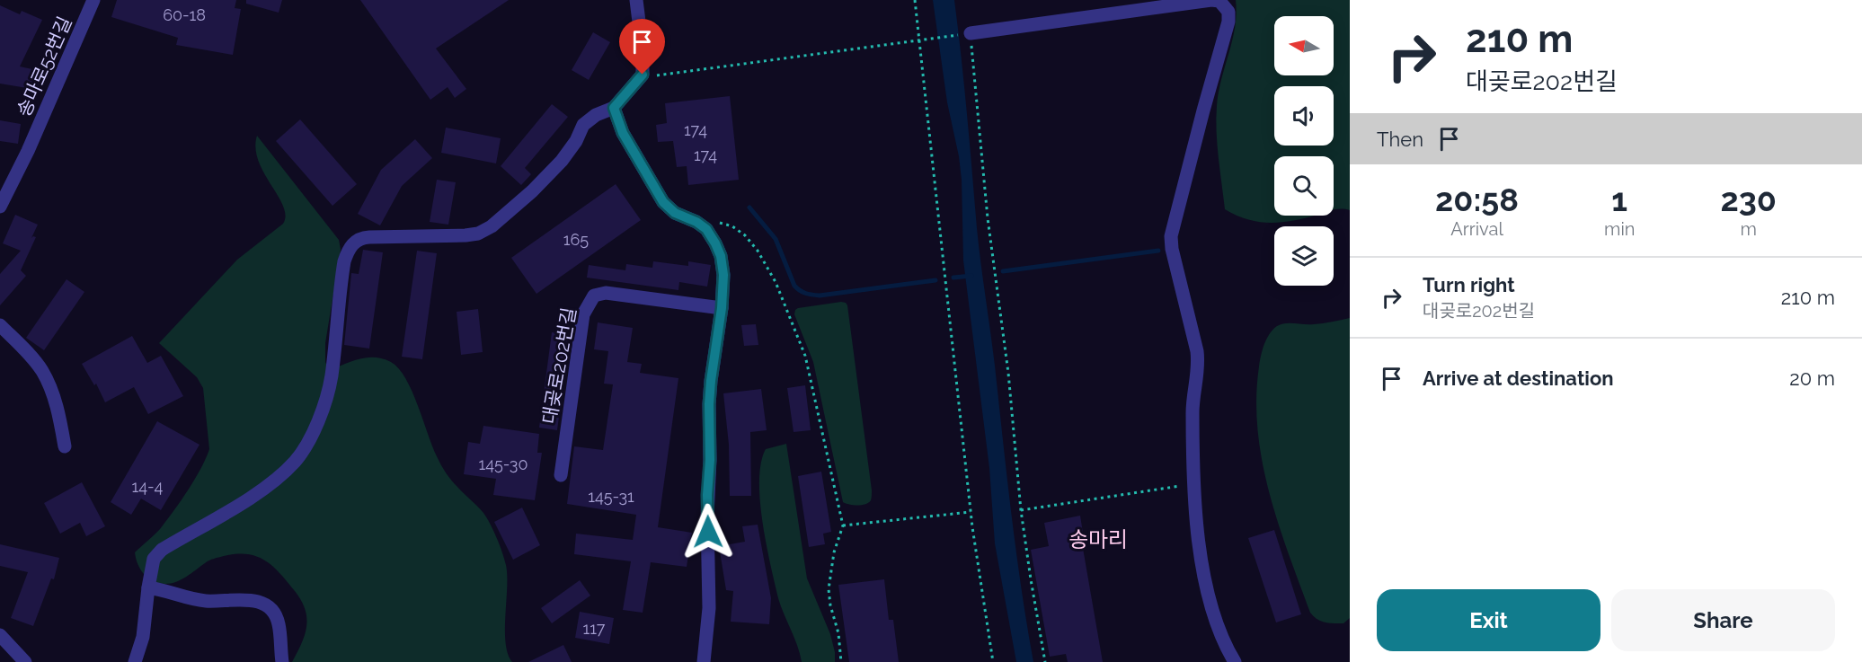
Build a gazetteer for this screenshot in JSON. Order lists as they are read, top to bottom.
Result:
{
  "streets": {
    "street": ["송마로52번길", "대곶로202번길"]
  },
  "districts": ["송마리"],
  "house_numbers": [
    "60-18",
    "174",
    "174",
    "165",
    "145-30",
    "14-4",
    "145-31",
    "117"
  ],
  "north": "left",
  "page": {
    "turn": ["210 m", "대곶로202번길"],
    "then": "Then",
    "eta": [
      "20:58",
      "Arrival",
      "1",
      "min",
      "230",
      "m"
    ],
    "list": [
      {
        "name": "Turn right",
        "note": "대곶로202번길",
        "value": "210 m"
      },
      {
        "name": "Arrive at destination",
        "value": "20 m"
      }
    ],
    "buttons": ["Exit", "Share"]
  }
}
